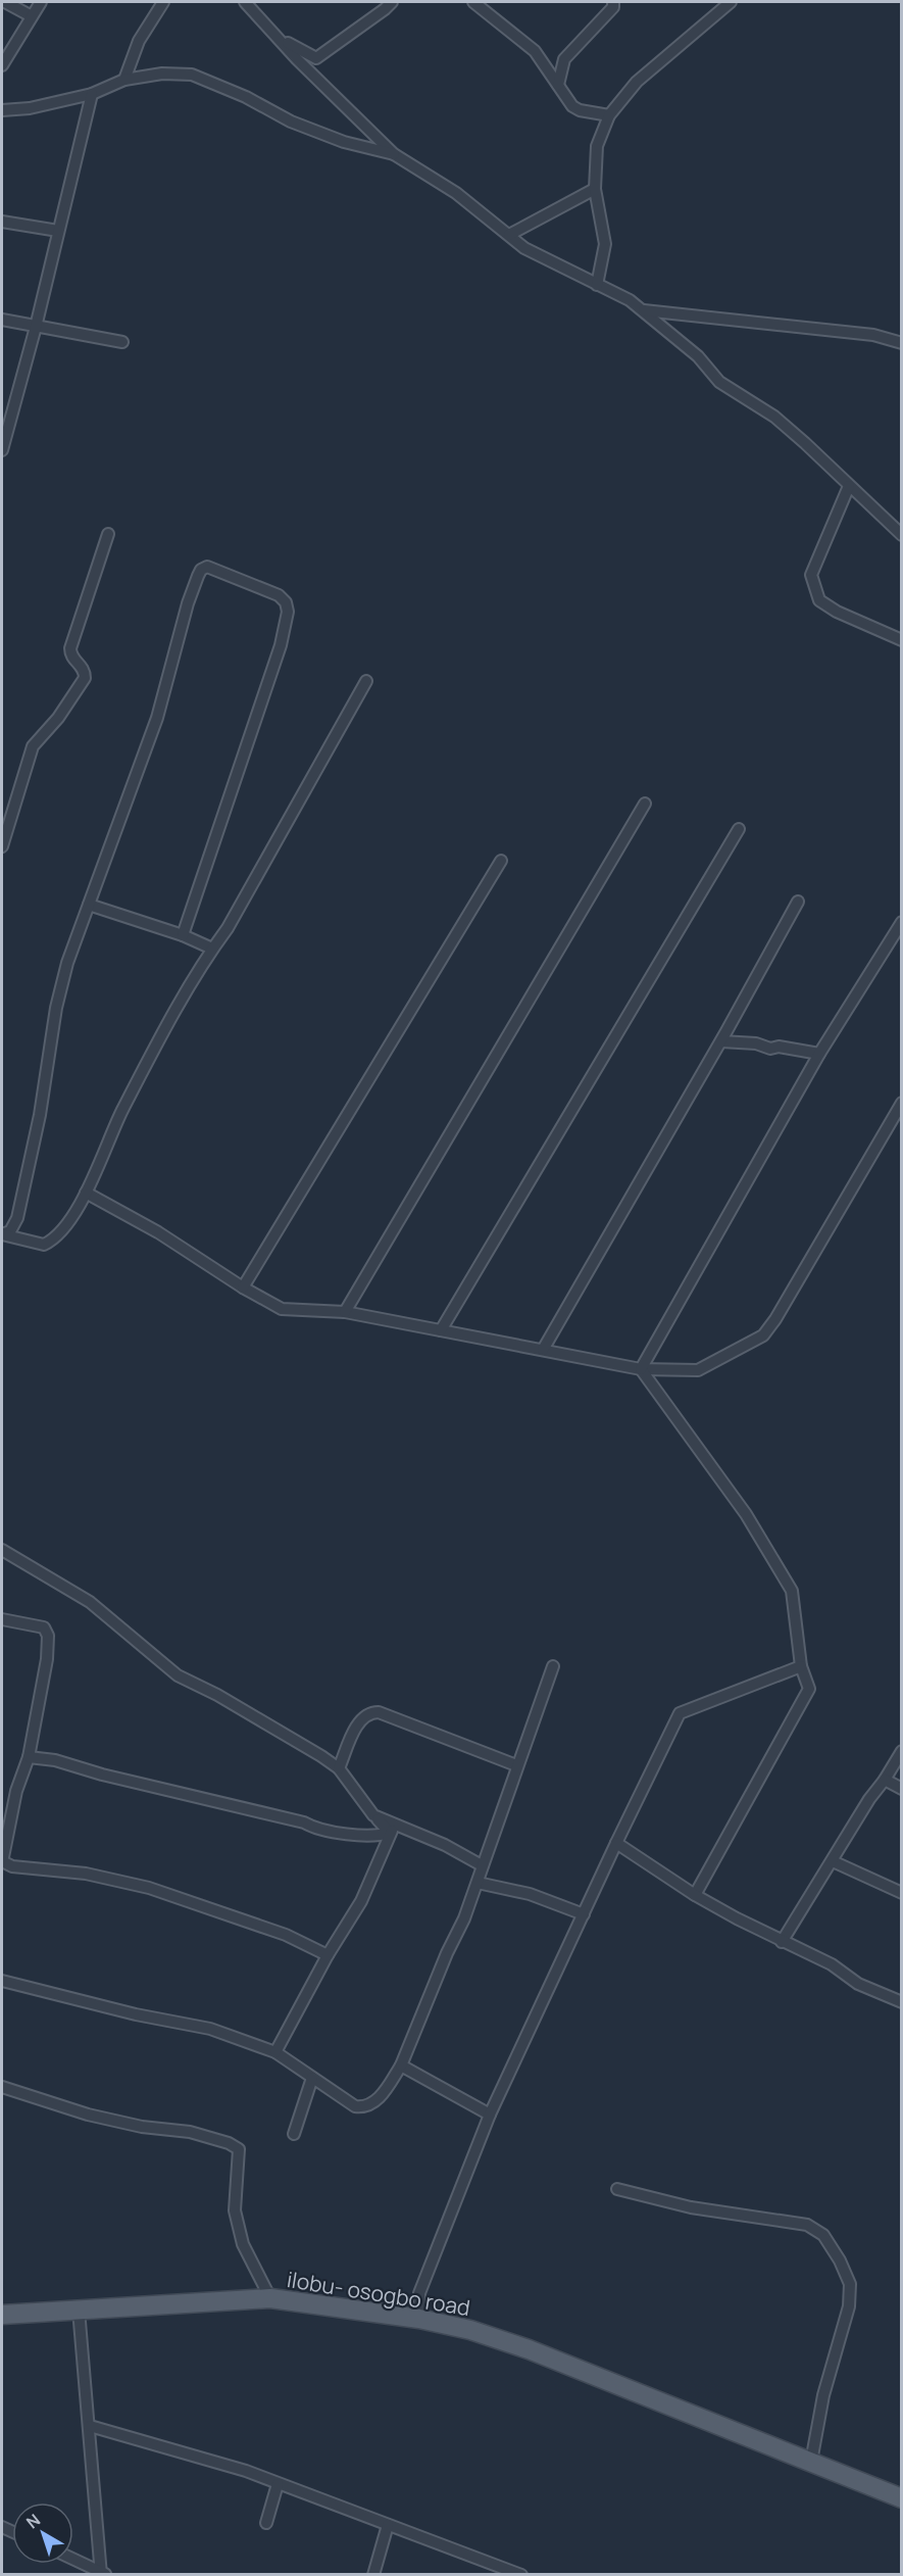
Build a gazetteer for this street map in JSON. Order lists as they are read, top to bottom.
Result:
{
  "streets": {
    "main road": ["ilobu- osogbo road"]
  },
  "north": "top left"
}
